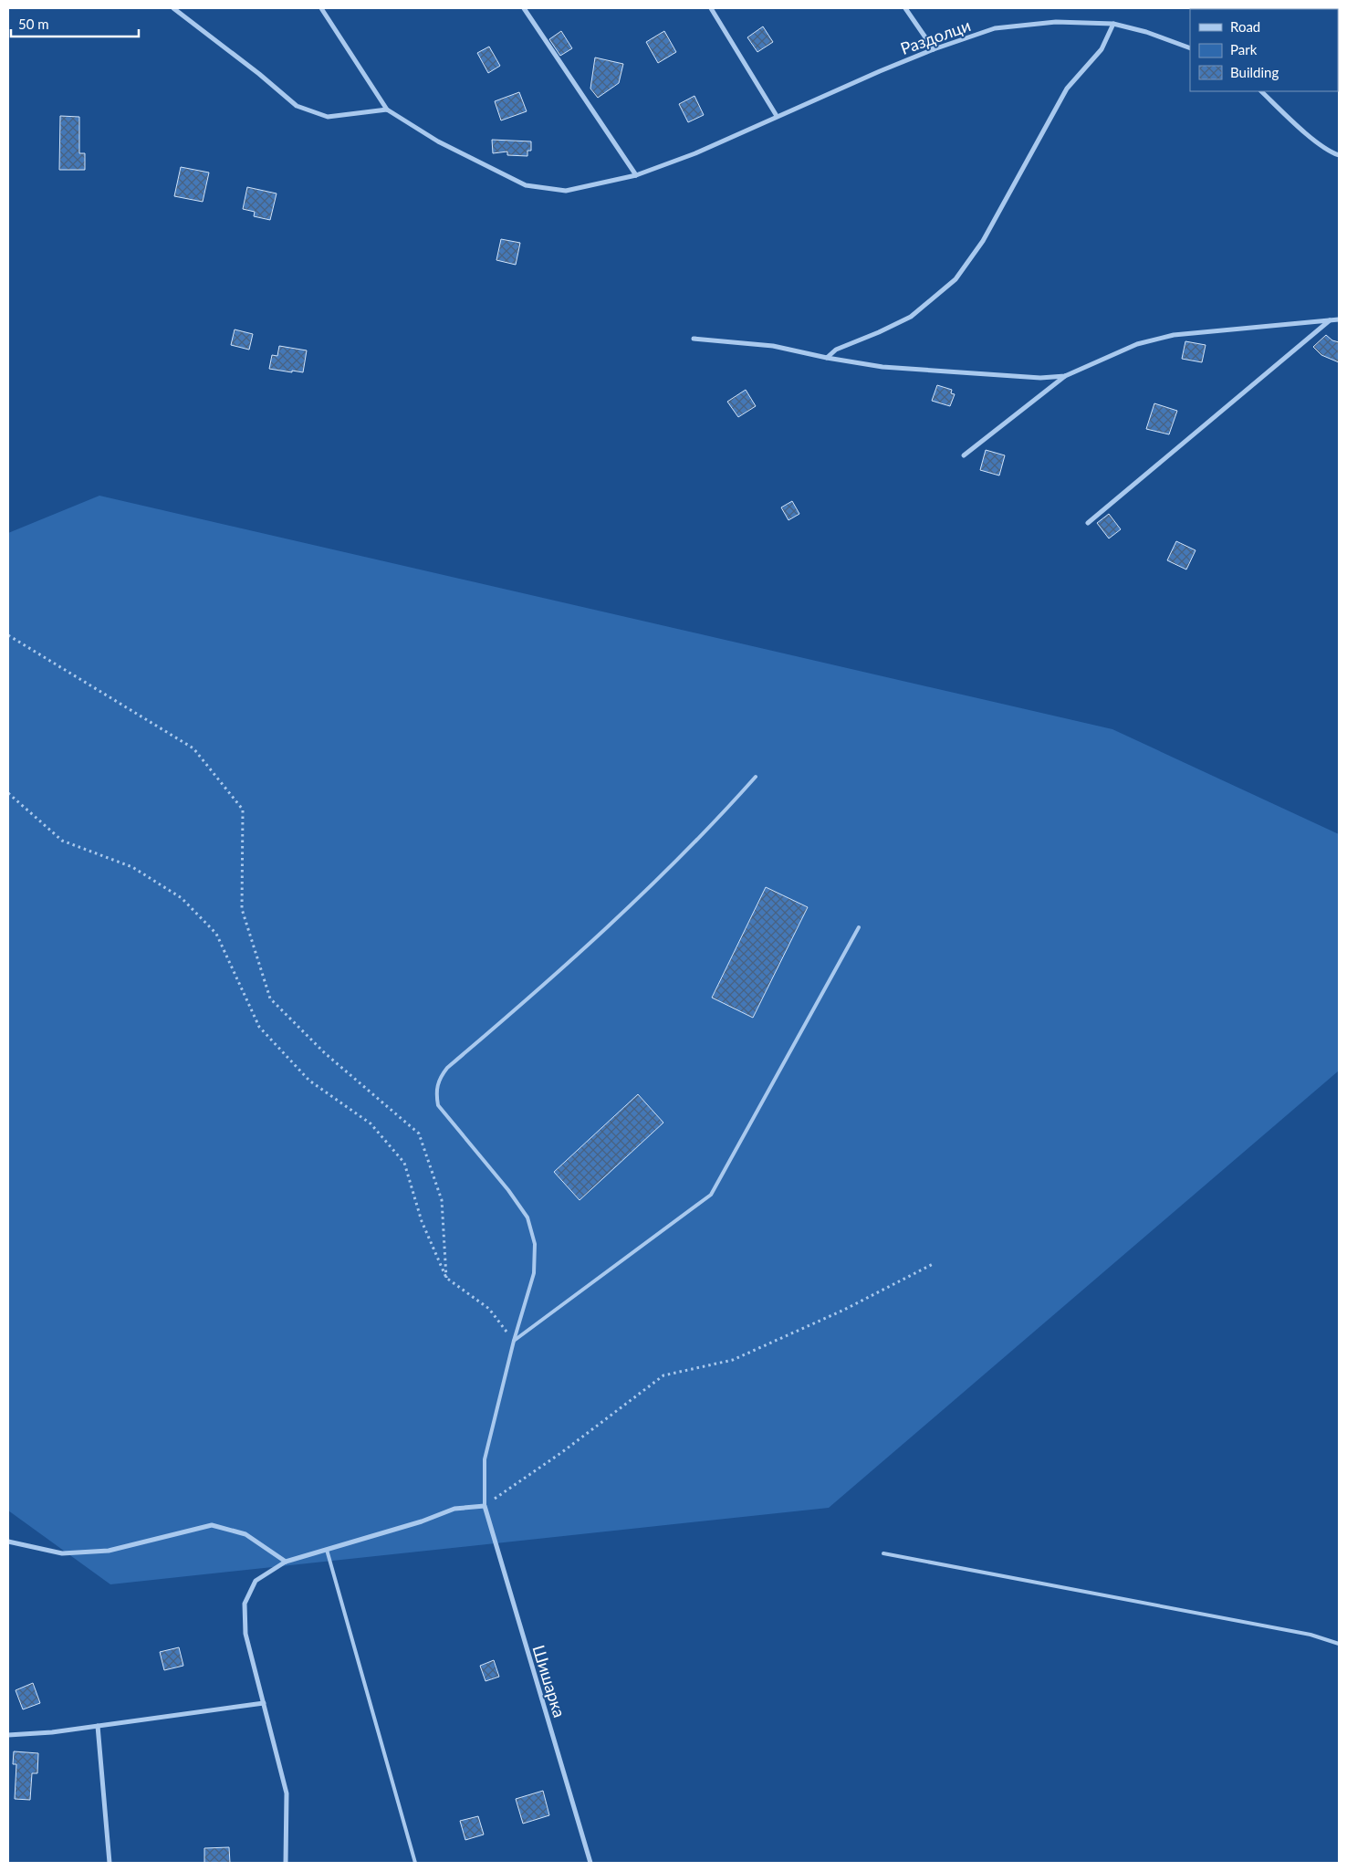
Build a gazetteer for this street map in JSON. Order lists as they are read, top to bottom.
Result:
{
  "streets": {
    "street": ["Раздолци", "Шишарка"]
  },
  "legend": ["Road", "Park", "Building"],
  "scale_bar": "50 m"
}
